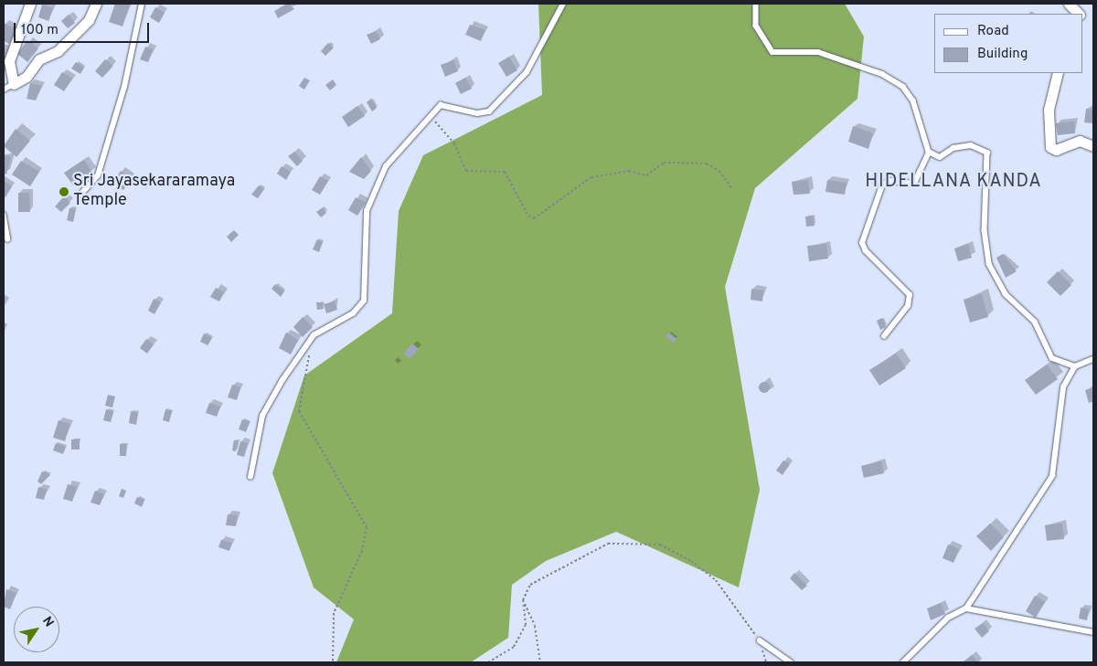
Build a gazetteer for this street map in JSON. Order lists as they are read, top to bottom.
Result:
{
  "districts": ["HIDELLANA KANDA"],
  "places": ["Sri Jayasekararamaya Temple"],
  "legend": ["Road", "Building"],
  "scale_bar": "100 m",
  "north": "top right"
}
